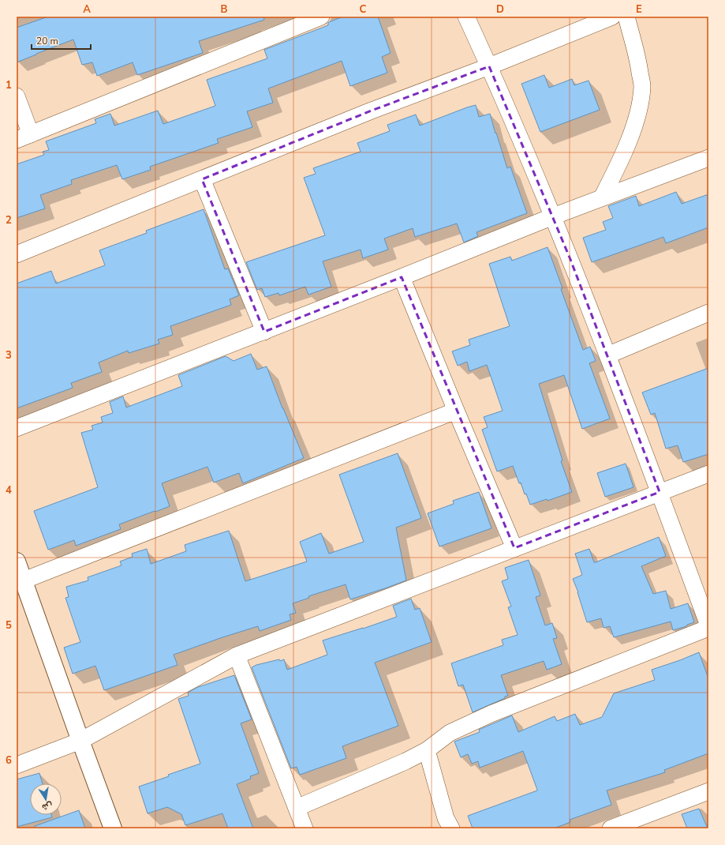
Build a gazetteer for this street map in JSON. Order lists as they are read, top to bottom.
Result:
{
  "scale_bar": "20 m",
  "north": "bottom",
  "grid": {
    "columns": [
      "A",
      "B",
      "C",
      "D",
      "E"
    ],
    "rows": [
      "1",
      "2",
      "3",
      "4",
      "5",
      "6"
    ]
  }
}
